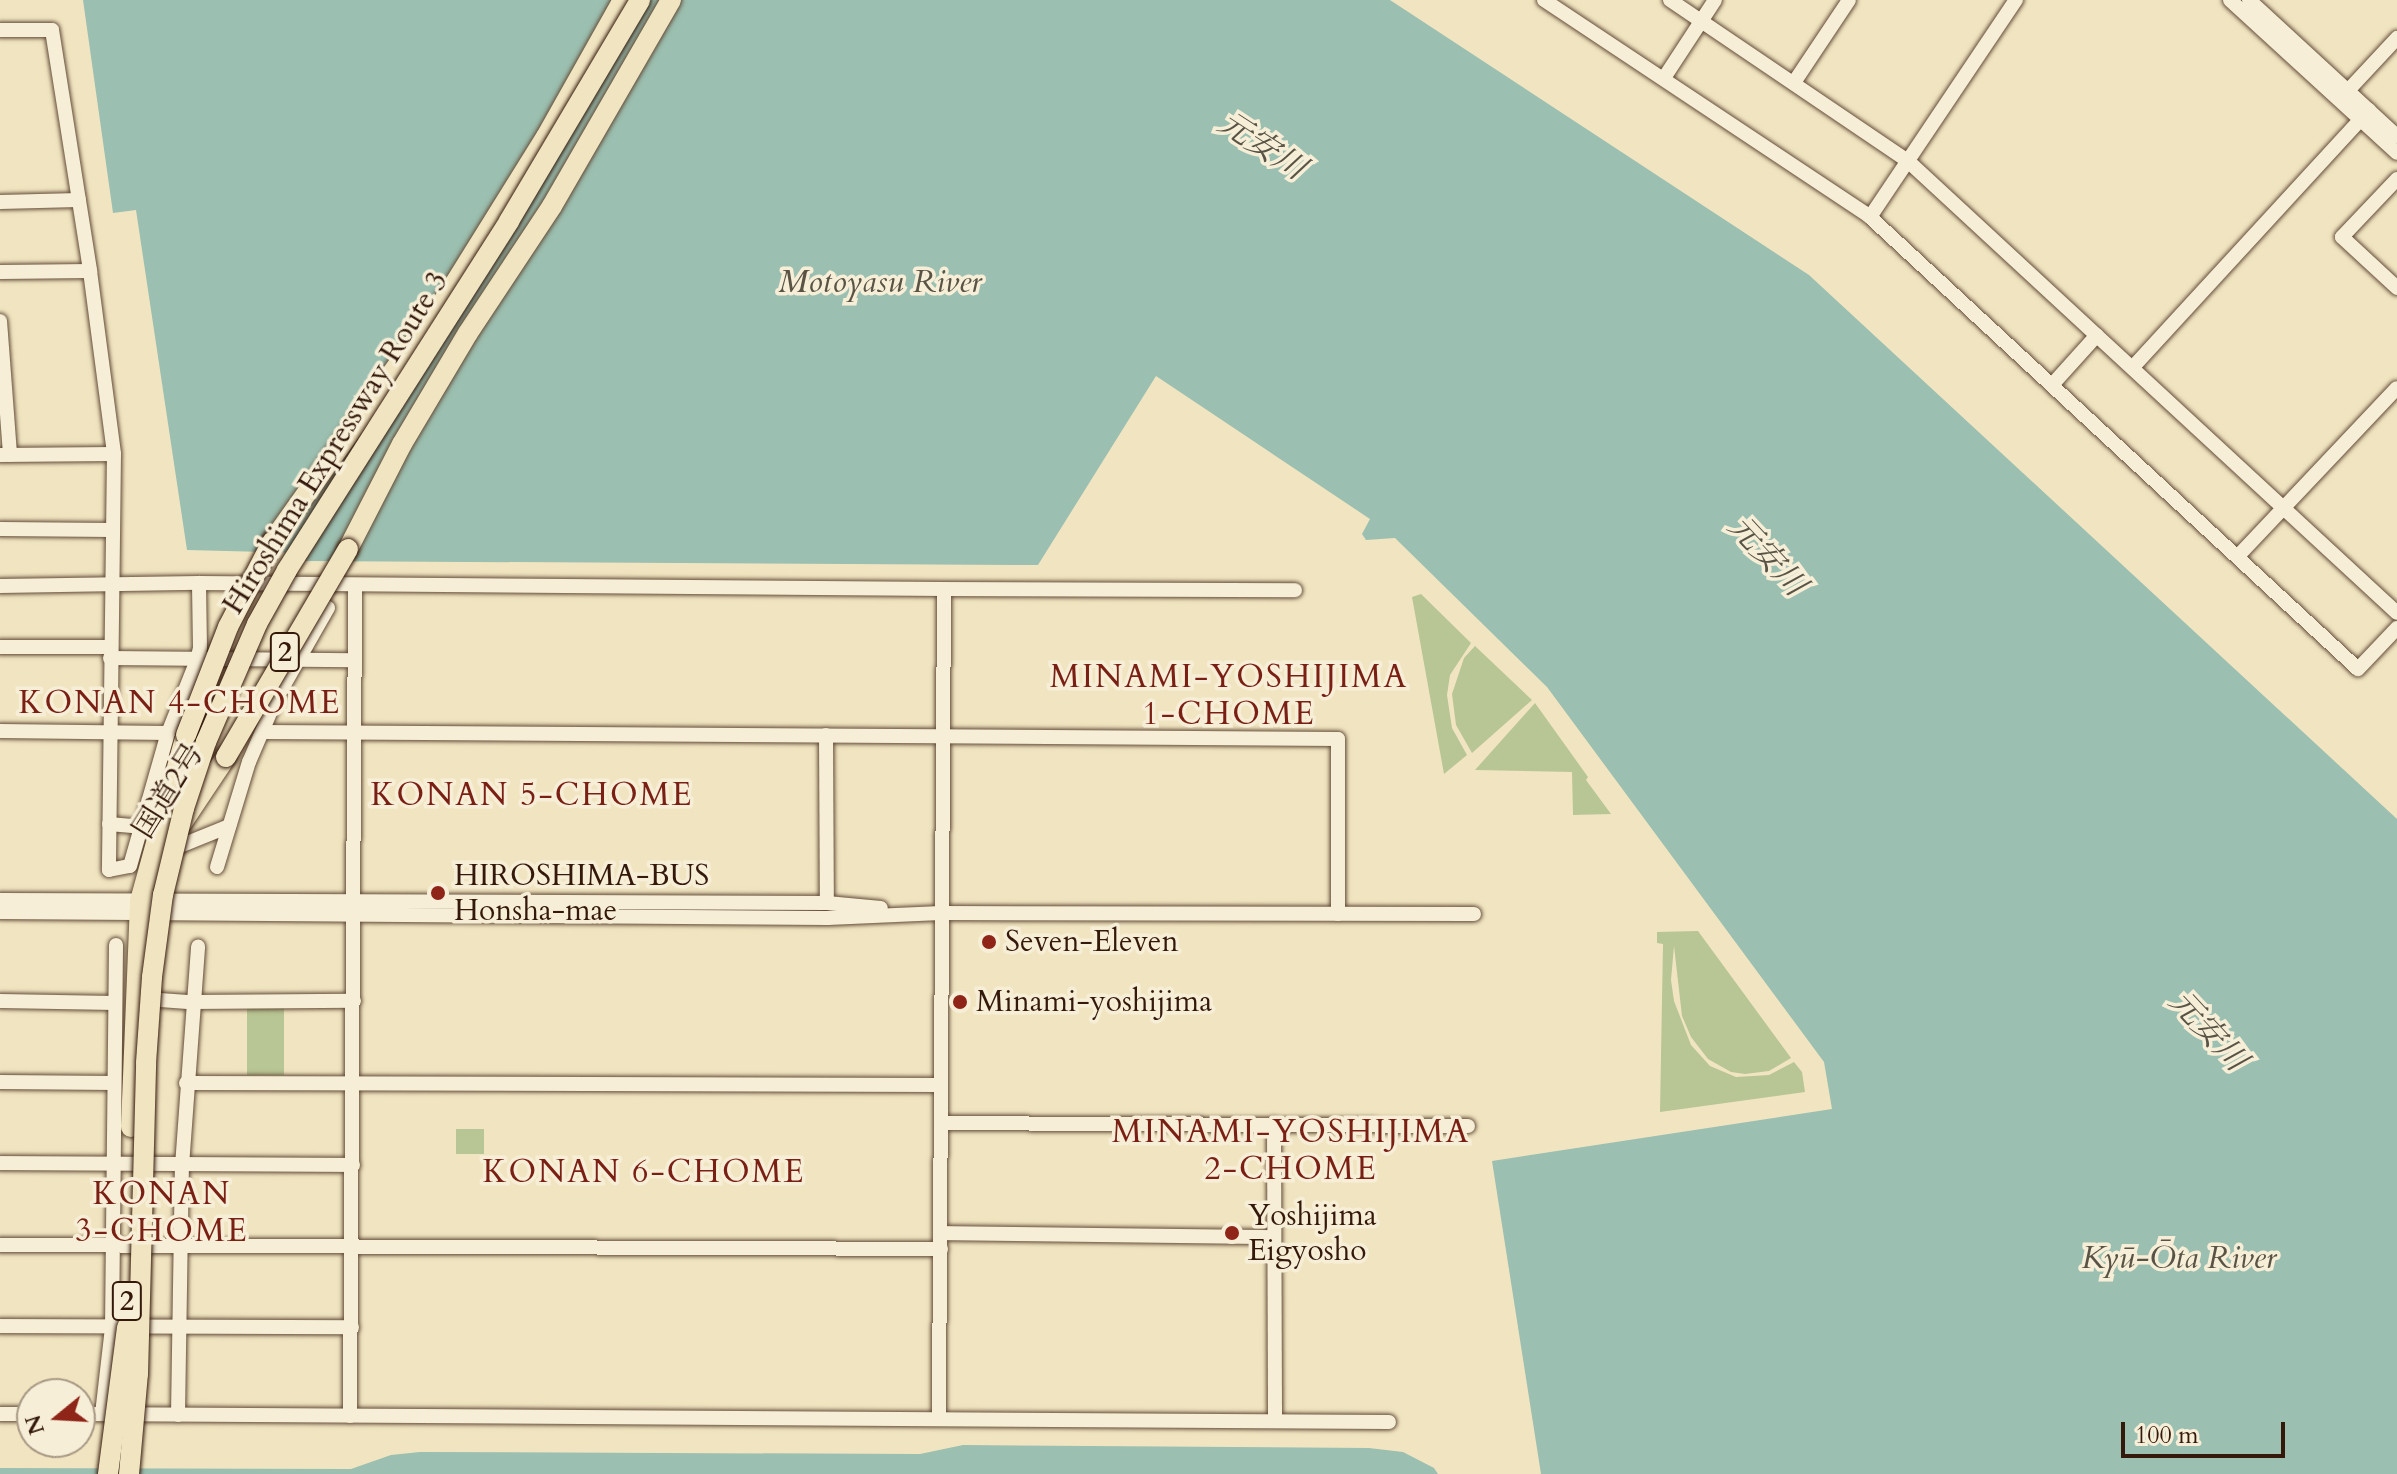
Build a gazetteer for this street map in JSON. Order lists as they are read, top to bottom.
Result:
{
  "streets": {
    "highway": ["Hiroshima Expressway Route 3", "2", "国道2号"]
  },
  "districts": [
    "MINAMI-YOSHIJIMA 1-CHOME",
    "KONAN 4-CHOME",
    "KONAN 5-CHOME",
    "MINAMI-YOSHIJIMA 2-CHOME",
    "KONAN 6-CHOME",
    "KONAN 3-CHOME"
  ],
  "water": ["元安川", "Motoyasu River", "Kyū-Ōta River"],
  "places": [
    "HIROSHIMA-BUS Honsha-mae",
    "Seven-Eleven",
    "Minami-yoshijima",
    "Yoshijima Eigyosho"
  ],
  "scale_bar": "100 m",
  "north": "left"
}
